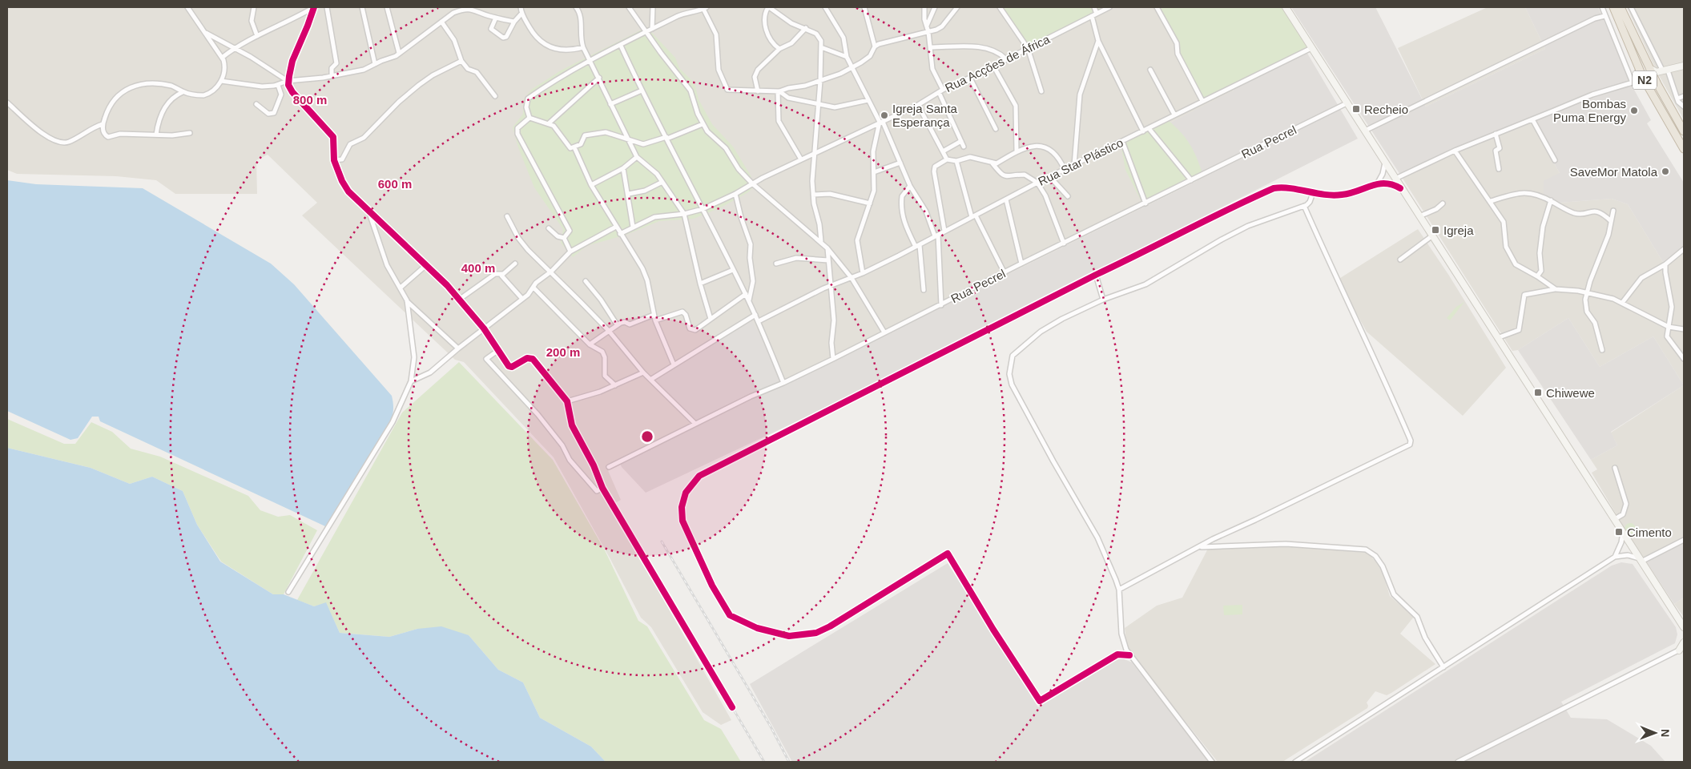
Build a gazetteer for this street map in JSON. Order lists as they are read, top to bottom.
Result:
{
  "streets": {
    "highway": ["N2"],
    "street": ["Rua Acções de África", "Rua Pecrel", "Rua Star Plástico"]
  },
  "places": {
    "transit": [
      "Recheio",
      "Igreja",
      "Chiwewe",
      "Cimento"
    ],
    "other": ["Bombas Puma Energy", "Igreja Santa Esperança", "SaveMor Matola"]
  },
  "north": "right",
  "rings": [
    "800 m",
    "600 m",
    "400 m",
    "200 m"
  ]
}
